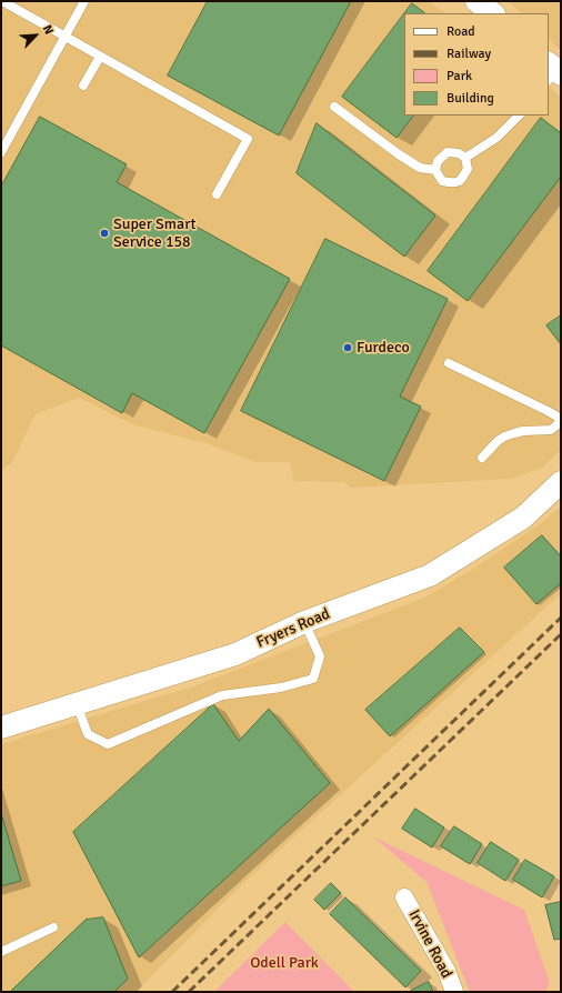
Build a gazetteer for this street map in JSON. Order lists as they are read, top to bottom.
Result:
{
  "streets": {
    "street": ["Fryers Road", "Irvine Road"]
  },
  "parks": ["Odell Park"],
  "places": ["Super Smart Service 158", "Furdeco"],
  "legend": [
    "Road",
    "Railway",
    "Park",
    "Building"
  ],
  "north": "top right"
}
